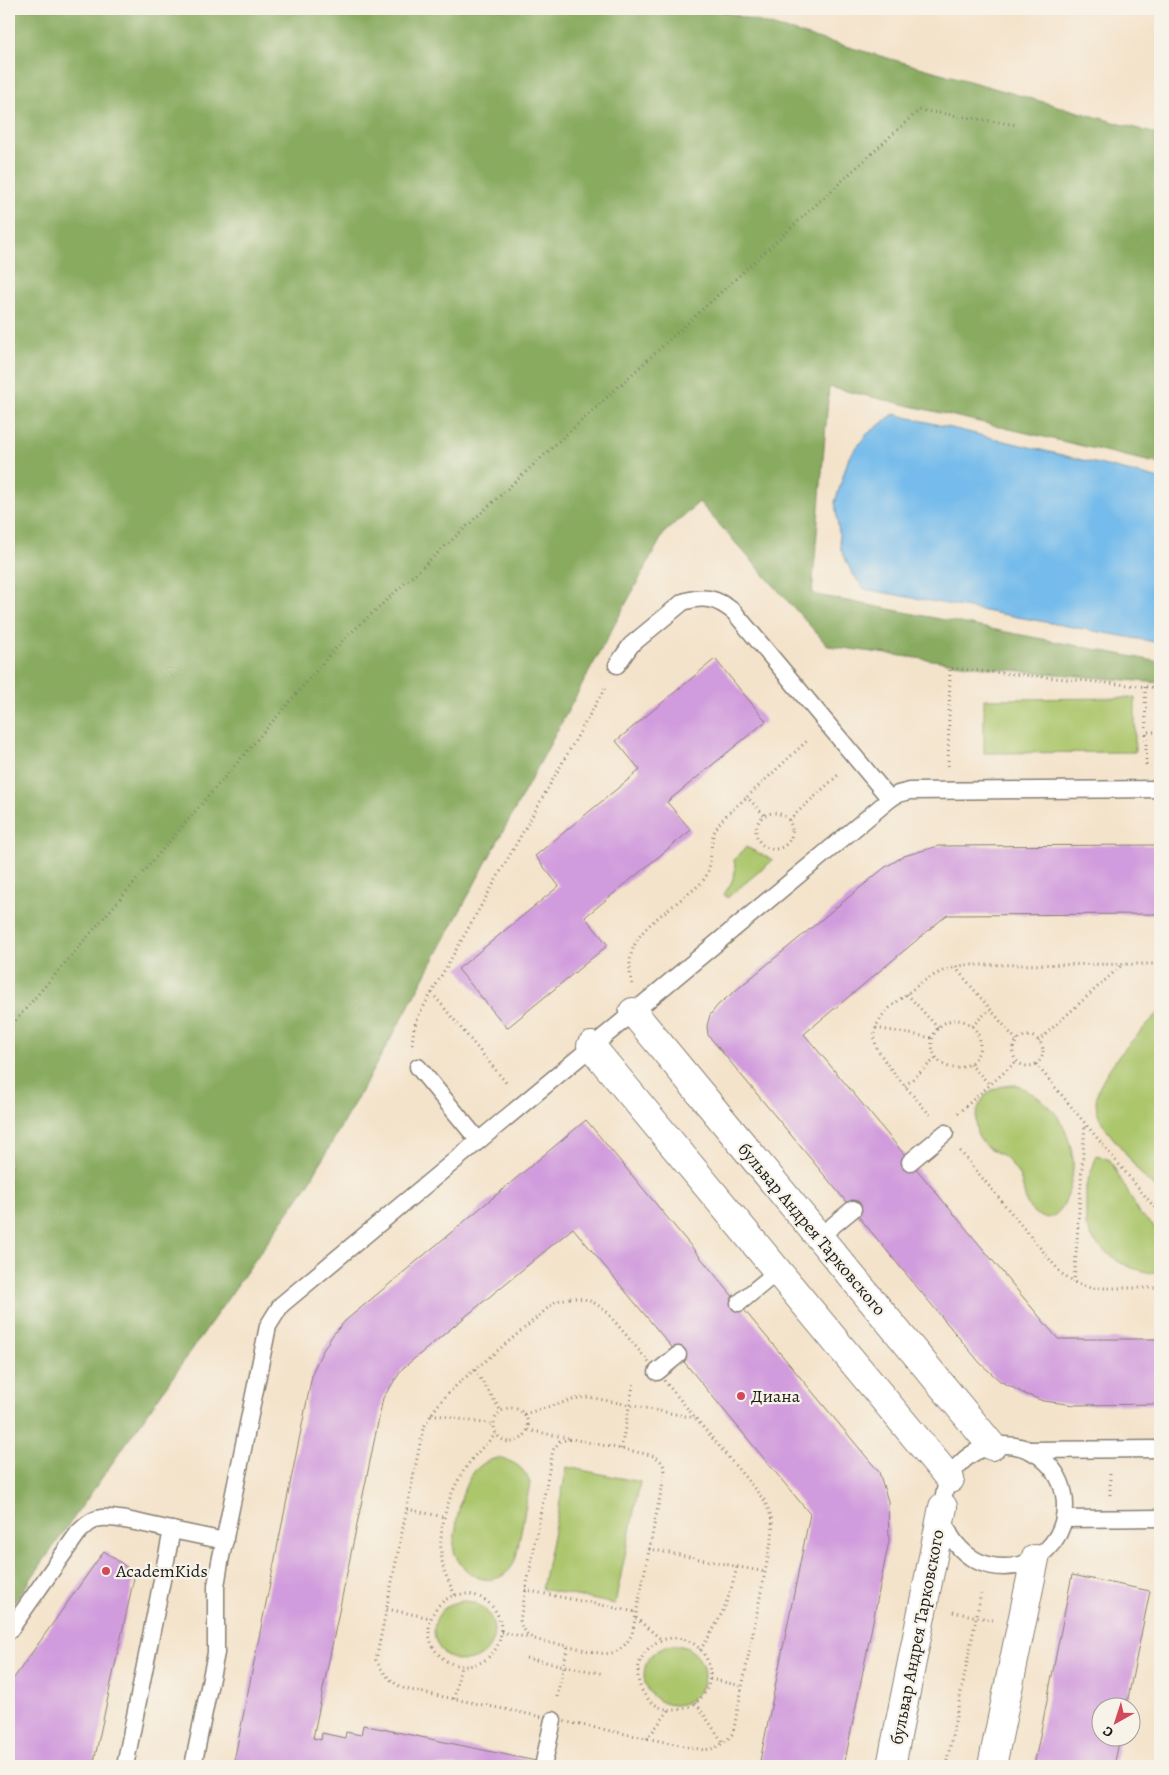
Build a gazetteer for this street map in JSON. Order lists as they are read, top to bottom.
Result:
{
  "streets": {
    "street": ["бульвар Андрея Тарковского"]
  },
  "places": ["Диана", "AcademKids"],
  "north": "bottom left"
}
